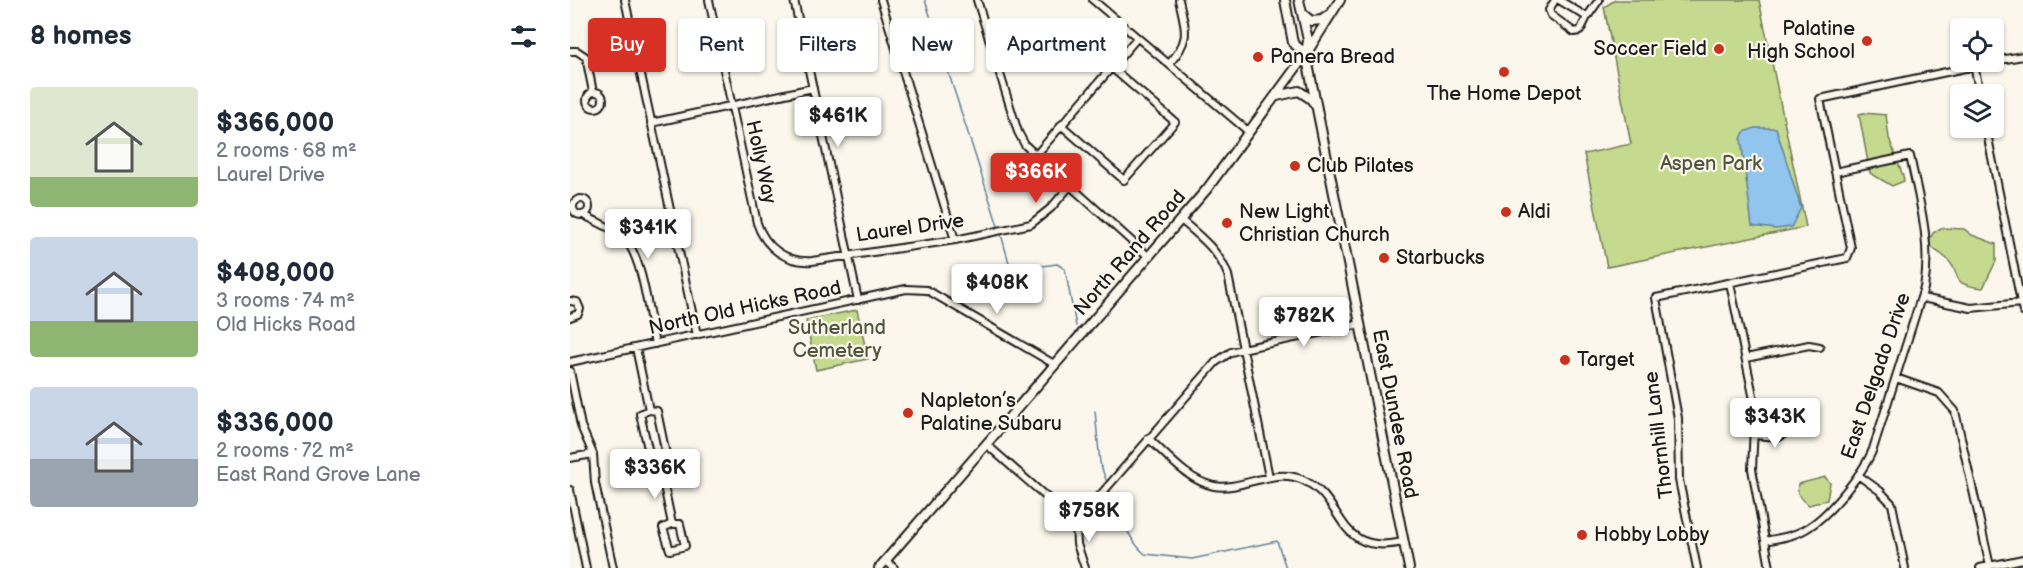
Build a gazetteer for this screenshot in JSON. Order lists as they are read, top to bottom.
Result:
{
  "streets": {
    "main road": ["North Rand Road", "East Dundee Road"],
    "street": [
      "Holly Way",
      "Laurel Drive",
      "North Old Hicks Road",
      "East Delgado Drive",
      "Thornhill Lane"
    ]
  },
  "crossings": [
    ["Holly Way", "Laurel Drive"],
    ["North Rand Road", "North Old Hicks Road"],
    ["North Rand Road", "East Dundee Road"]
  ],
  "parks": ["Aspen Park", "Sutherland Cemetery"],
  "places": [
    "Palatine High School",
    "Soccer Field",
    "Panera Bread",
    "The Home Depot",
    "Club Pilates",
    "Aldi",
    "New Light Christian Church",
    "Starbucks",
    "Target",
    "Napleton’s Palatine Subaru",
    "Hobby Lobby"
  ],
  "page": {
    "heading": "8 homes",
    "chip": [
      "Buy",
      "Rent",
      "Filters",
      "New",
      "Apartment"
    ],
    "list": [
      {
        "name": "$366,000",
        "note": "2 rooms · 68 m² · Laurel Drive"
      },
      {
        "name": "$408,000",
        "note": "3 rooms · 74 m² · Old Hicks Road"
      },
      {
        "name": "$336,000",
        "note": "2 rooms · 72 m² · East Rand Grove Lane"
      }
    ],
    "price": [
      "$461K",
      "$366K",
      "$341K",
      "$408K",
      "$782K",
      "$343K",
      "$336K",
      "$758K"
    ]
  }
}
